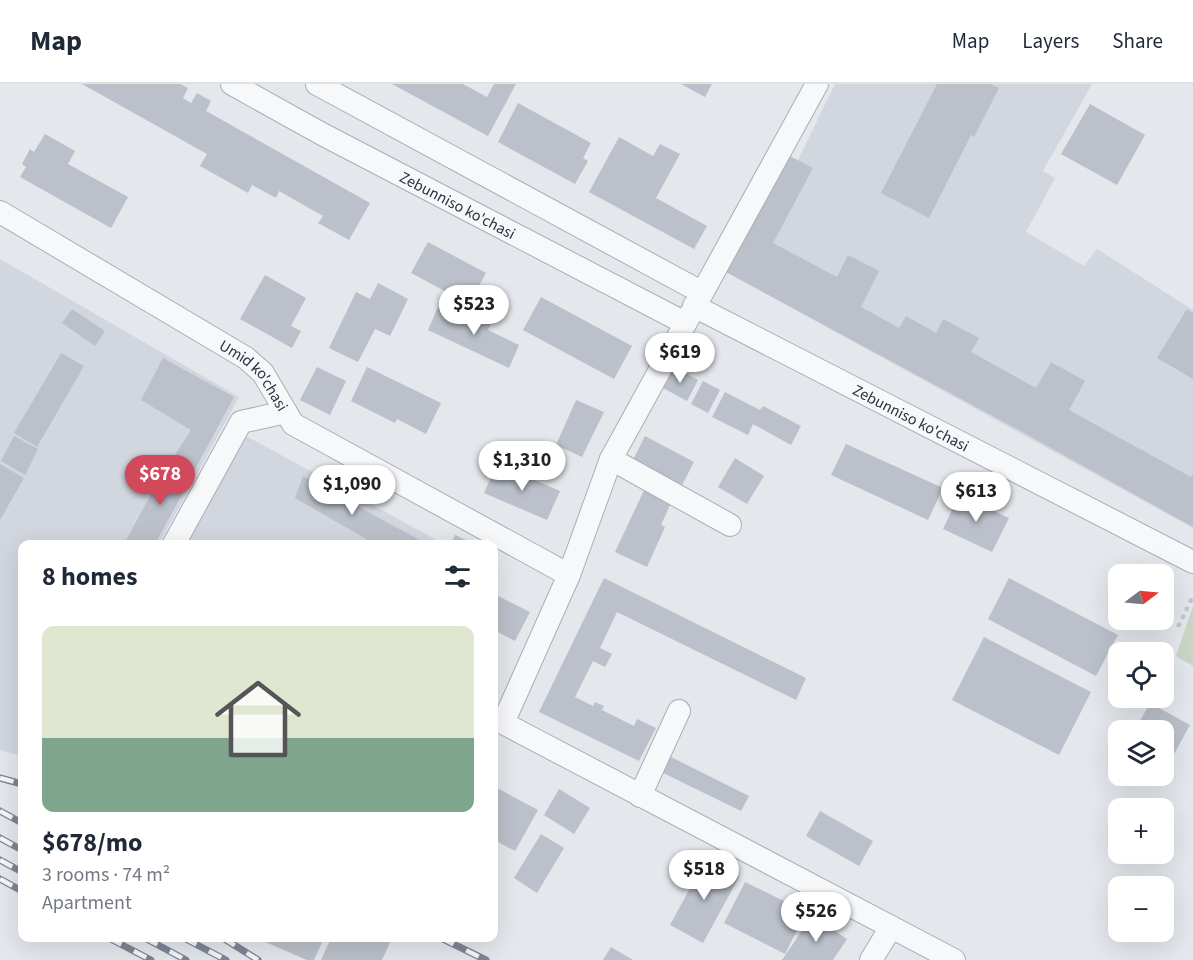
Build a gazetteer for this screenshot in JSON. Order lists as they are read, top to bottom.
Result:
{
  "streets": {
    "street": ["Zebunniso ko'chasi", "Umid ko'chasi"]
  },
  "north": "right",
  "page": {
    "header": "Map",
    "nav": ["Map", "Layers", "Share"],
    "price": [
      "$523",
      "$619",
      "$1,310",
      "$678",
      "$1,090",
      "$613",
      "$518",
      "$526"
    ],
    "heading": "8 homes",
    "map_buttons": ["+", "−"],
    "list": [
      {
        "name": "$678/mo",
        "note": "3 rooms · 74 m² · Apartment"
      }
    ]
  }
}
